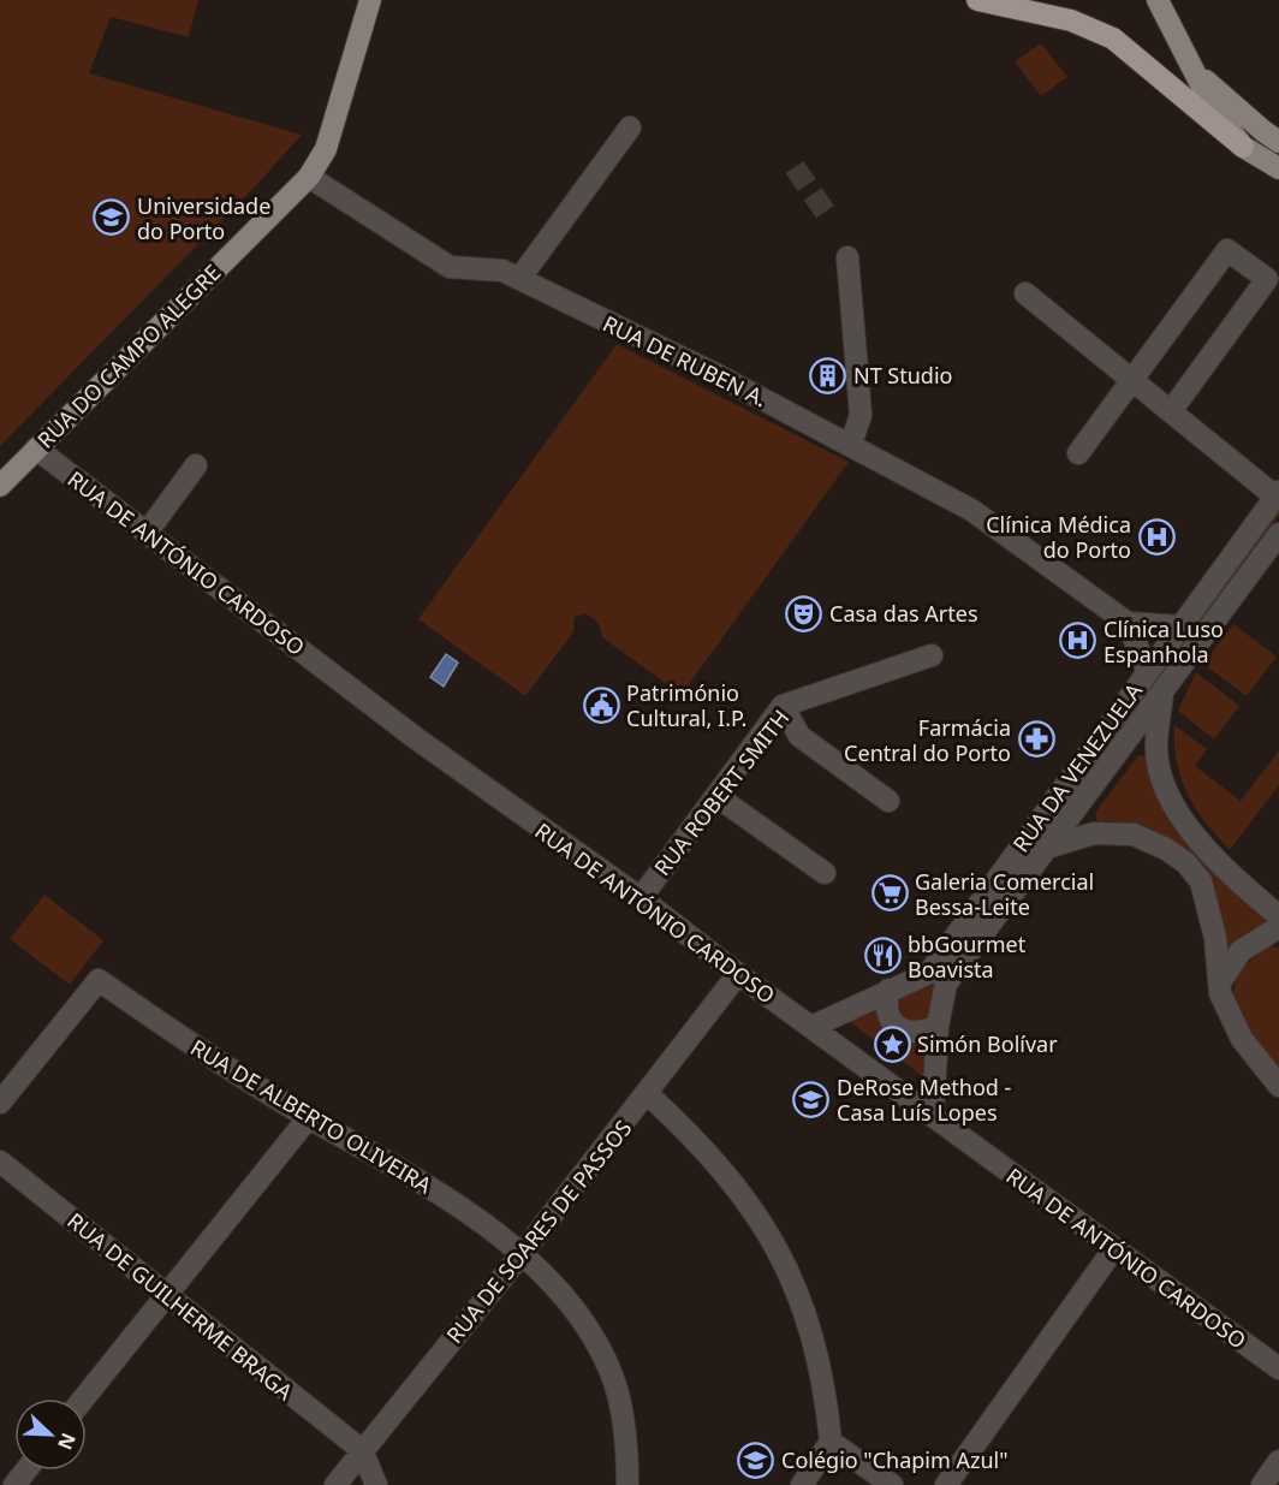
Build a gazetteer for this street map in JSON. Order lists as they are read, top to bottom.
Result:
{
  "streets": {
    "main road": ["RUA DO CAMPO ALEGRE"],
    "street": [
      "RUA DE RUBEN A.",
      "RUA DE ANTÓNIO CARDOSO",
      "RUA DA VENEZUELA",
      "RUA ROBERT SMITH",
      "RUA DE ALBERTO OLIVEIRA",
      "RUA DE SOARES DE PASSOS",
      "RUA DE GUILHERME BRAGA"
    ]
  },
  "crossings": [
    ["RUA DO CAMPO ALEGRE", "RUA DE RUBEN A."],
    ["RUA DO CAMPO ALEGRE", "RUA DE ANTÓNIO CARDOSO"],
    ["RUA DE ANTÓNIO CARDOSO", "RUA DA VENEZUELA"],
    ["RUA DE ANTÓNIO CARDOSO", "RUA ROBERT SMITH"],
    ["RUA DE ANTÓNIO CARDOSO", "RUA DE SOARES DE PASSOS"],
    ["RUA DE ALBERTO OLIVEIRA", "RUA DE SOARES DE PASSOS"],
    ["RUA DE SOARES DE PASSOS", "RUA DE GUILHERME BRAGA"]
  ],
  "places": {
    "school or university": ["Universidade do Porto", "DeRose Method - Casa Luís Lopes", "Colégio \"Chapim Azul\""],
    "building": ["NT Studio"],
    "hospital": ["Clínica Médica do Porto", "Clínica Luso Espanhola"],
    "theatre": ["Casa das Artes"],
    "public building": ["Património Cultural, I.P."],
    "pharmacy": ["Farmácia Central do Porto"],
    "supermarket": ["Galeria Comercial Bessa-Leite"],
    "restaurant": ["bbGourmet Boavista"],
    "place": ["Simón Bolívar"]
  },
  "north": "bottom right"
}
